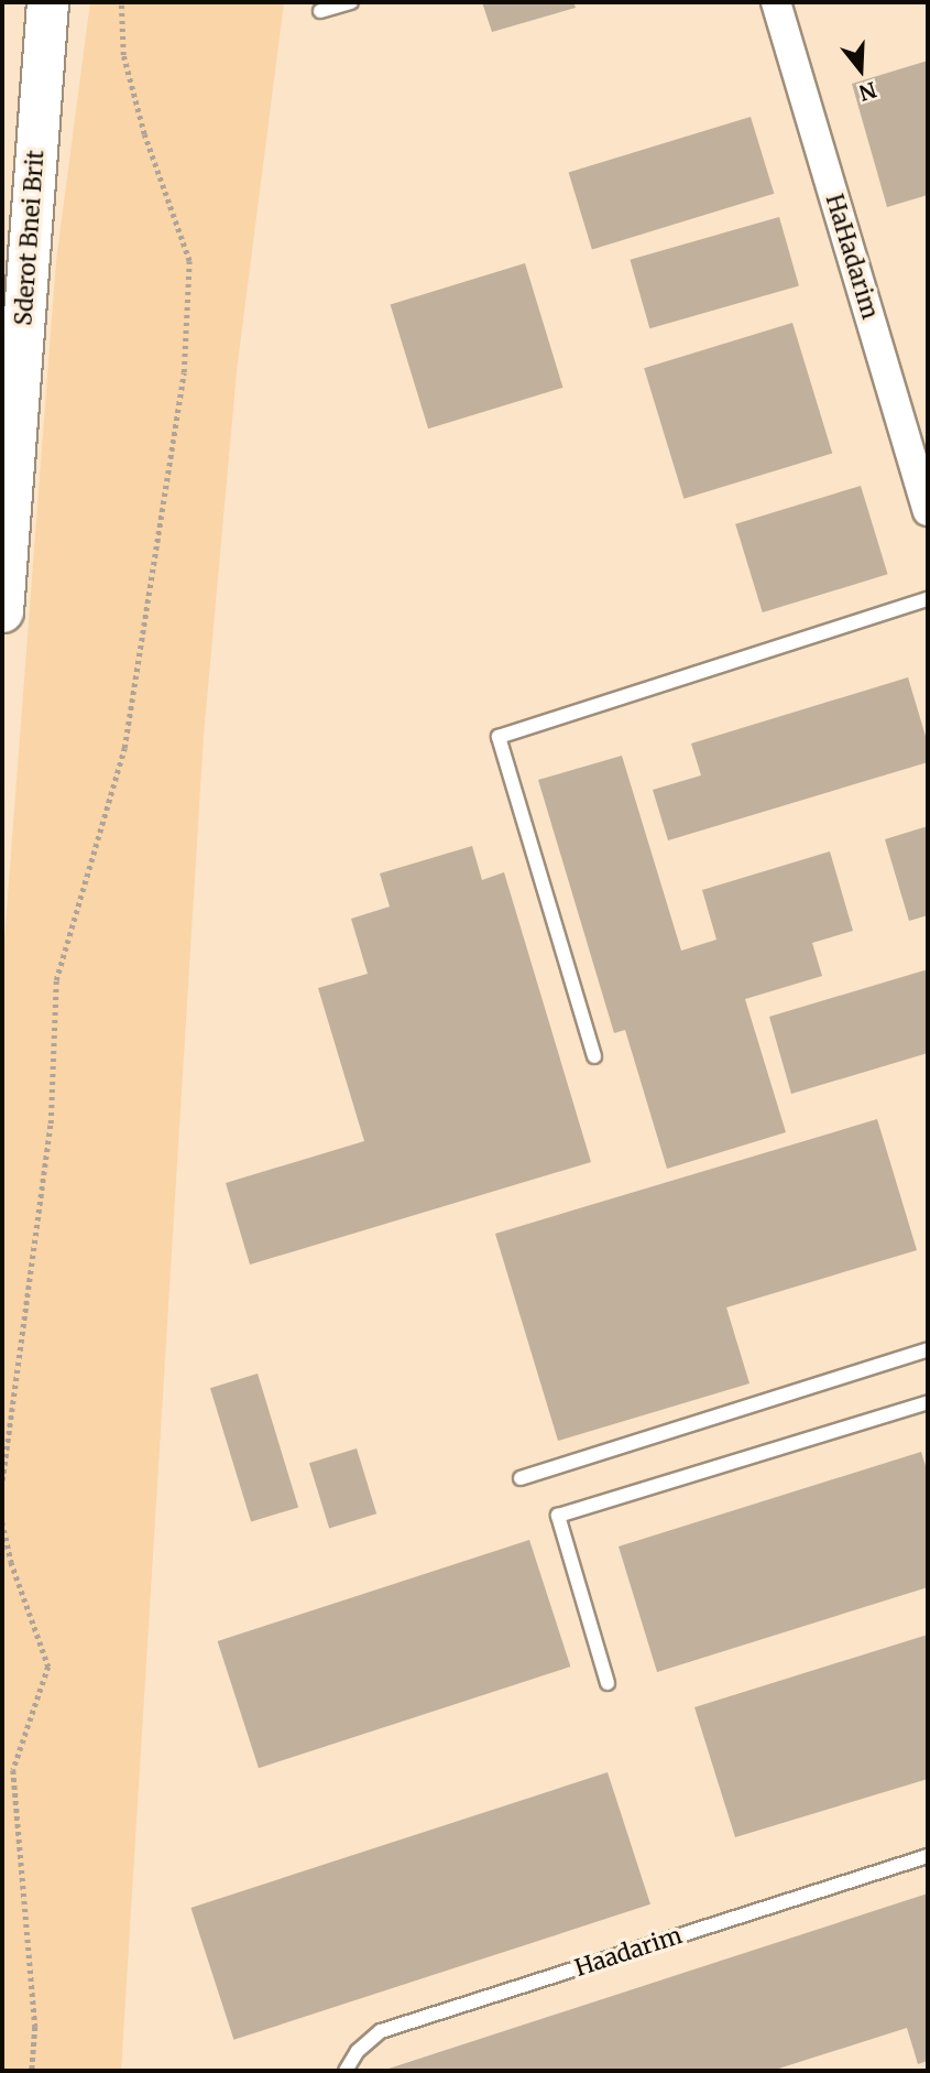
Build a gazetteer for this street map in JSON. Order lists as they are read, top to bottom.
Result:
{
  "streets": {
    "main road": ["Sderot Bnei Brit"],
    "street": ["HaHadarim"],
    "lane": ["Haadarim"]
  },
  "north": "bottom"
}
